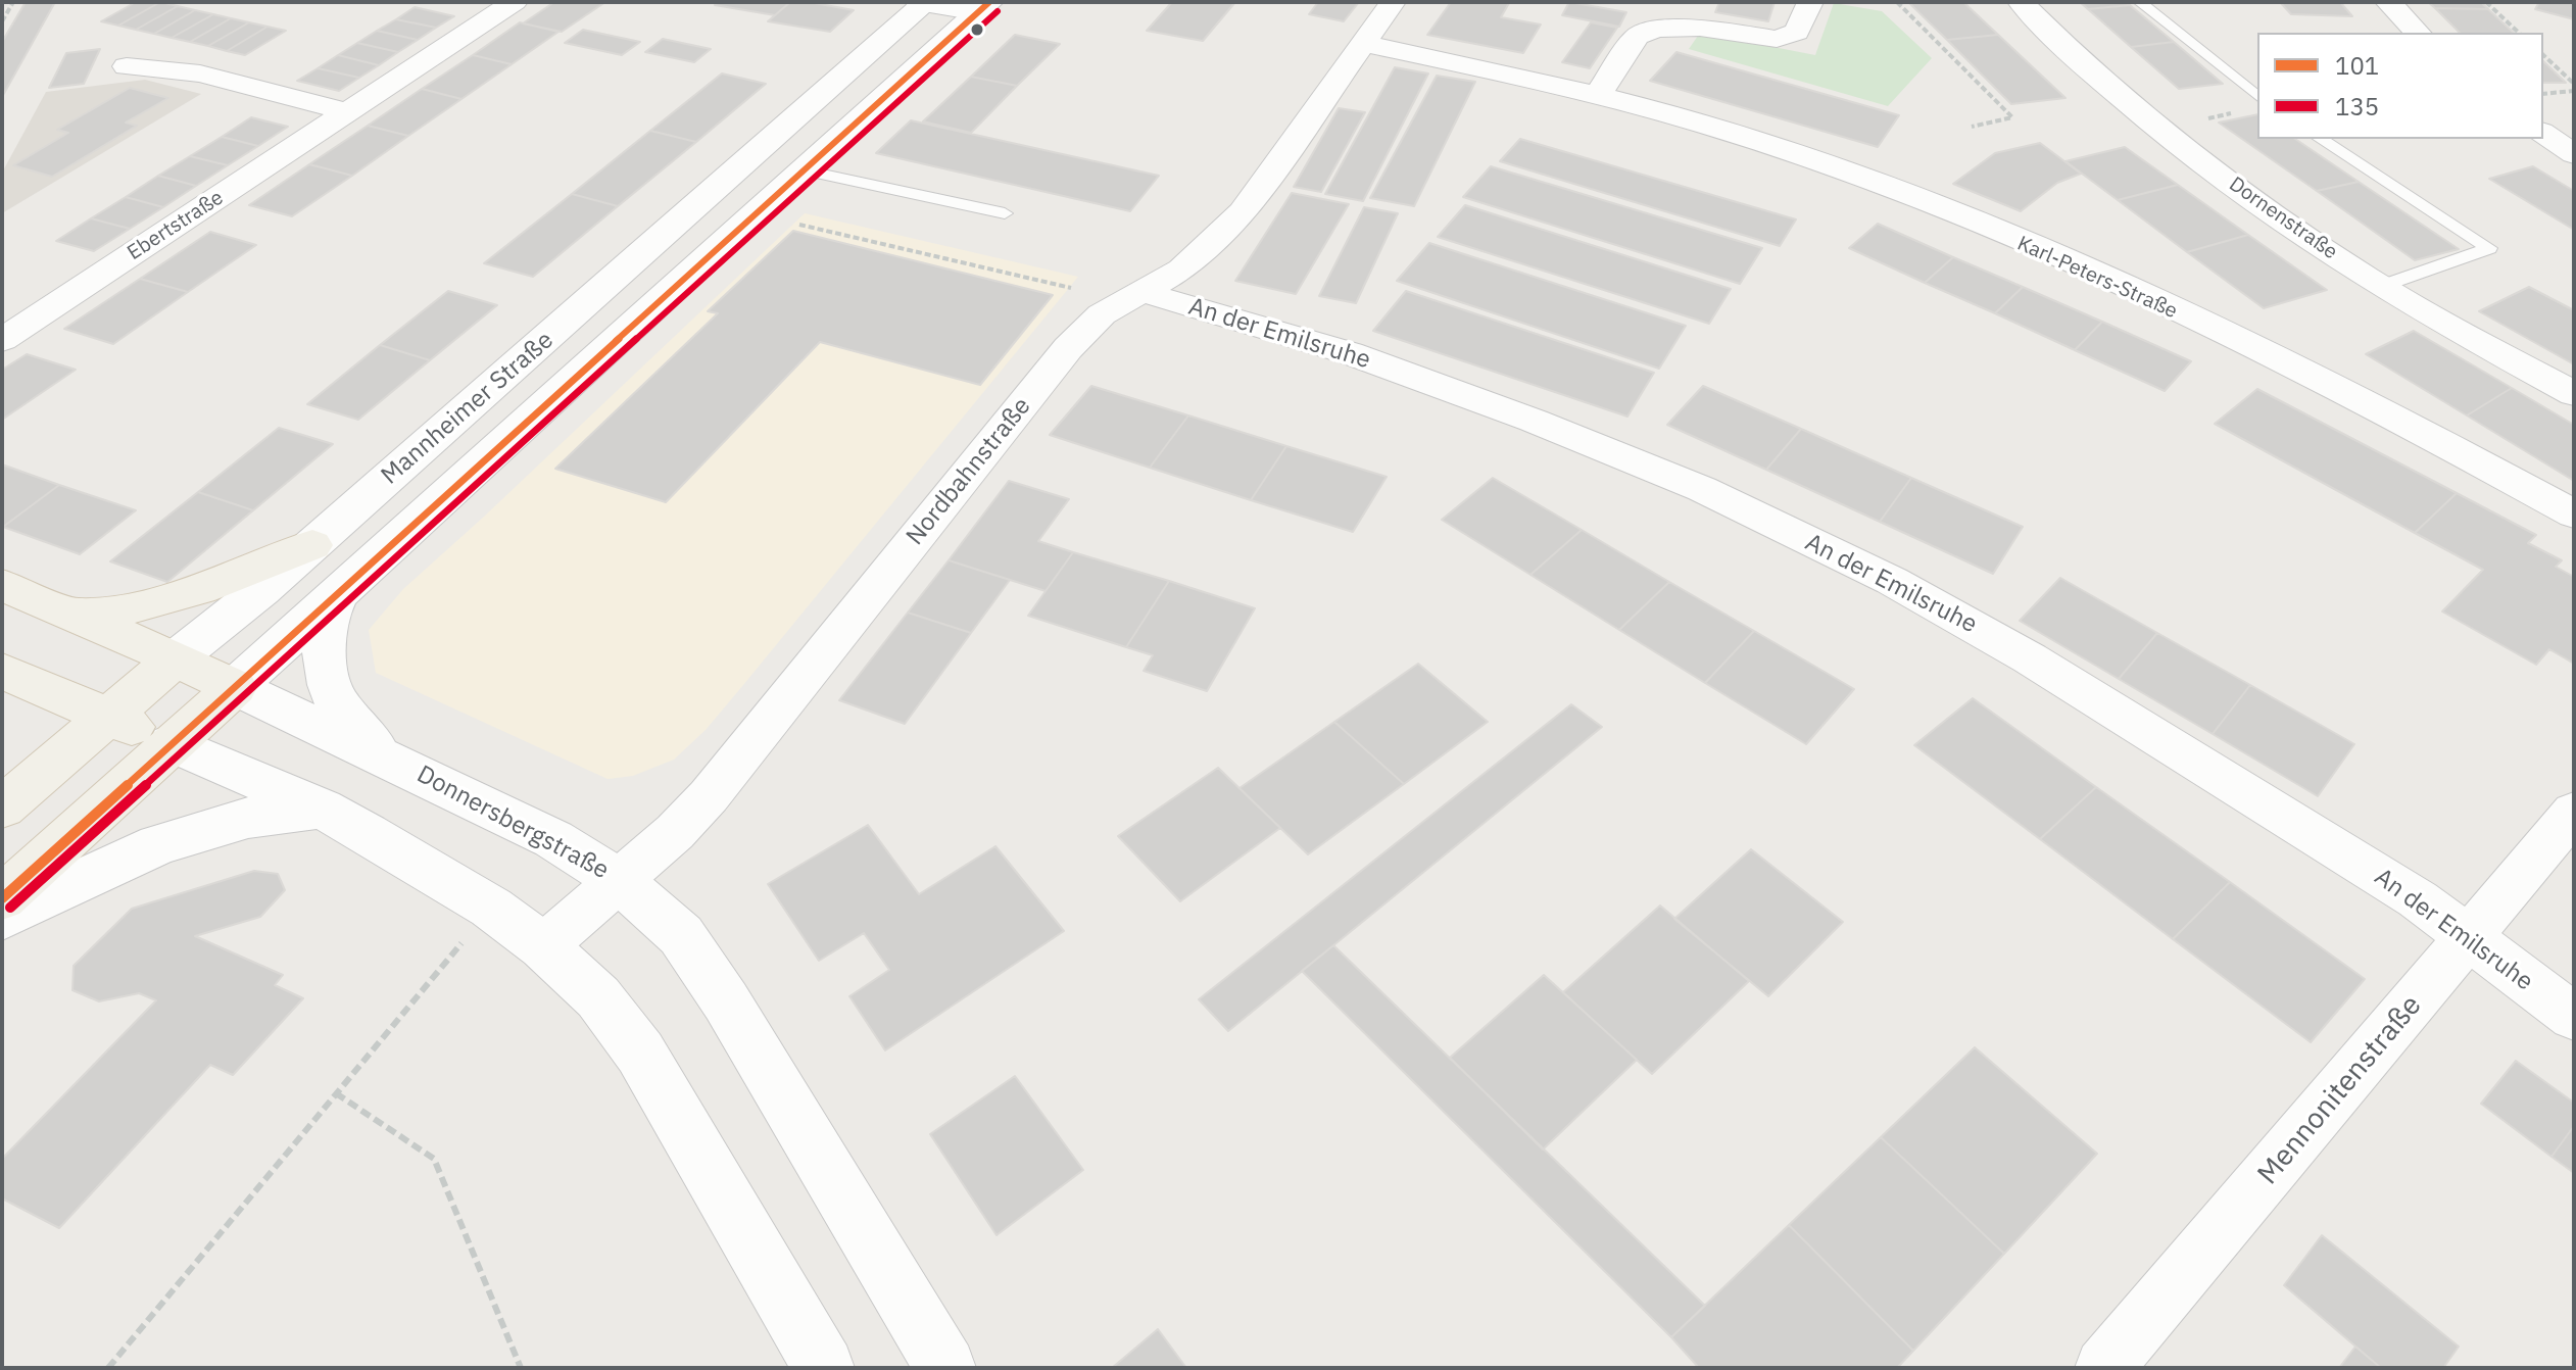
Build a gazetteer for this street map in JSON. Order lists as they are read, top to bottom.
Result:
{
  "streets": {
    "main road": ["Mannheimer Straße", "Donnersbergstraße"],
    "street": [
      "Dornenstraße",
      "Ebertstraße",
      "Karl-Peters-Straße",
      "An der Emilsruhe",
      "Nordbahnstraße",
      "Mennonitenstraße"
    ]
  },
  "crossings": [
    ["Karl-Peters-Straße", "Nordbahnstraße"],
    ["An der Emilsruhe", "Nordbahnstraße"],
    ["An der Emilsruhe", "Mennonitenstraße"],
    ["Mannheimer Straße", "Donnersbergstraße"],
    ["Nordbahnstraße", "Donnersbergstraße"]
  ],
  "lines": ["transit line 101", "transit line 135"],
  "legend": ["101", "135"]
}
